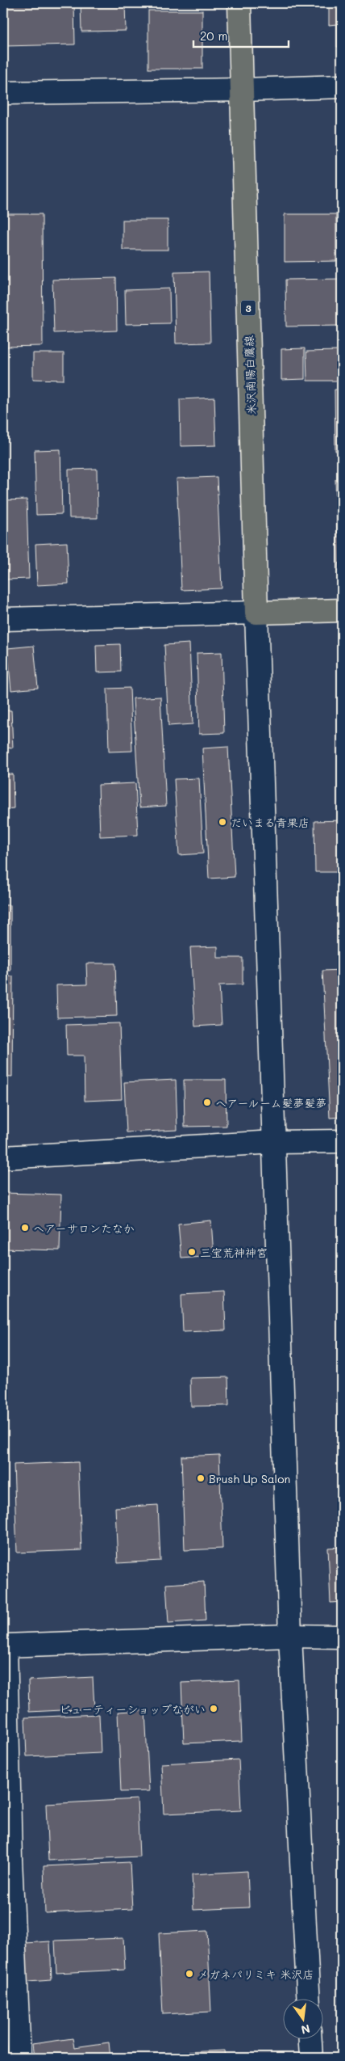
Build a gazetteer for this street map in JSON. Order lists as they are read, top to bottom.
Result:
{
  "streets": {
    "main road": ["3", "米沢南陽白鷹線"]
  },
  "places": [
    "だいまる青果店",
    "ヘアールーム髪夢髪夢",
    "ヘアーサロンたなか",
    "三宝荒神神宮",
    "Brush Up Salon",
    "ビューティーショップながい",
    "メガネパリミキ 米沢店"
  ],
  "scale_bar": "20 m",
  "north": "bottom"
}
